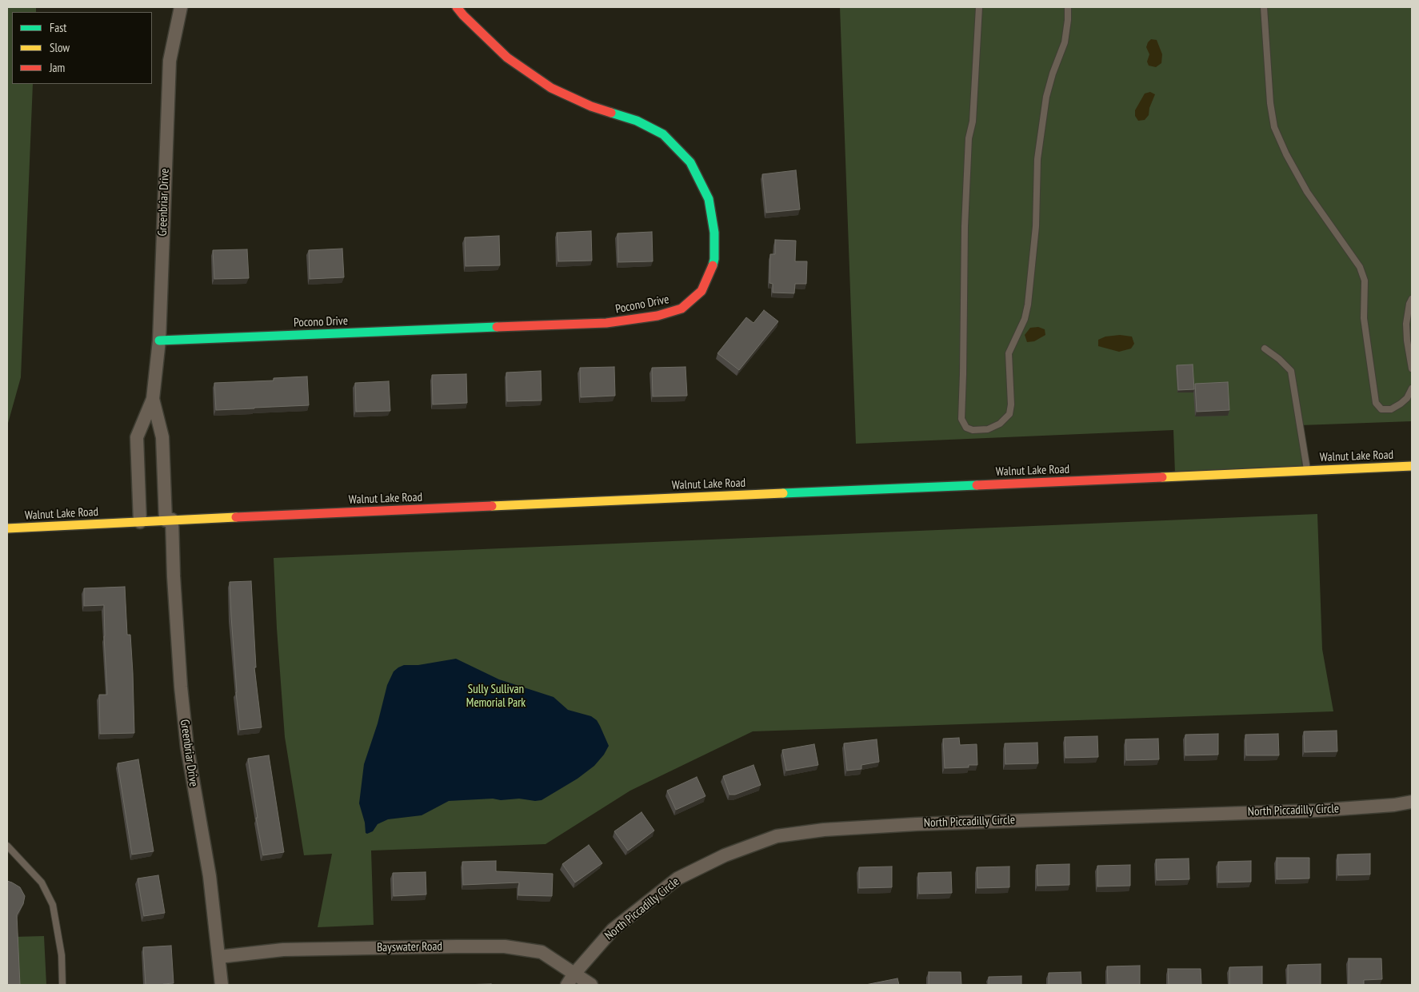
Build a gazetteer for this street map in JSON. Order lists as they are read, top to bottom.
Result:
{
  "streets": {
    "street": [
      "Greenbriar Drive",
      "Pocono Drive",
      "Walnut Lake Road",
      "North Piccadilly Circle",
      "Bayswater Road"
    ]
  },
  "crossings": [
    ["Greenbriar Drive", "Pocono Drive"],
    ["Greenbriar Drive", "Walnut Lake Road"],
    ["Greenbriar Drive", "Bayswater Road"],
    ["North Piccadilly Circle", "Bayswater Road"]
  ],
  "parks": ["Sully Sullivan Memorial Park"],
  "legend": ["Fast", "Slow", "Jam"]
}
